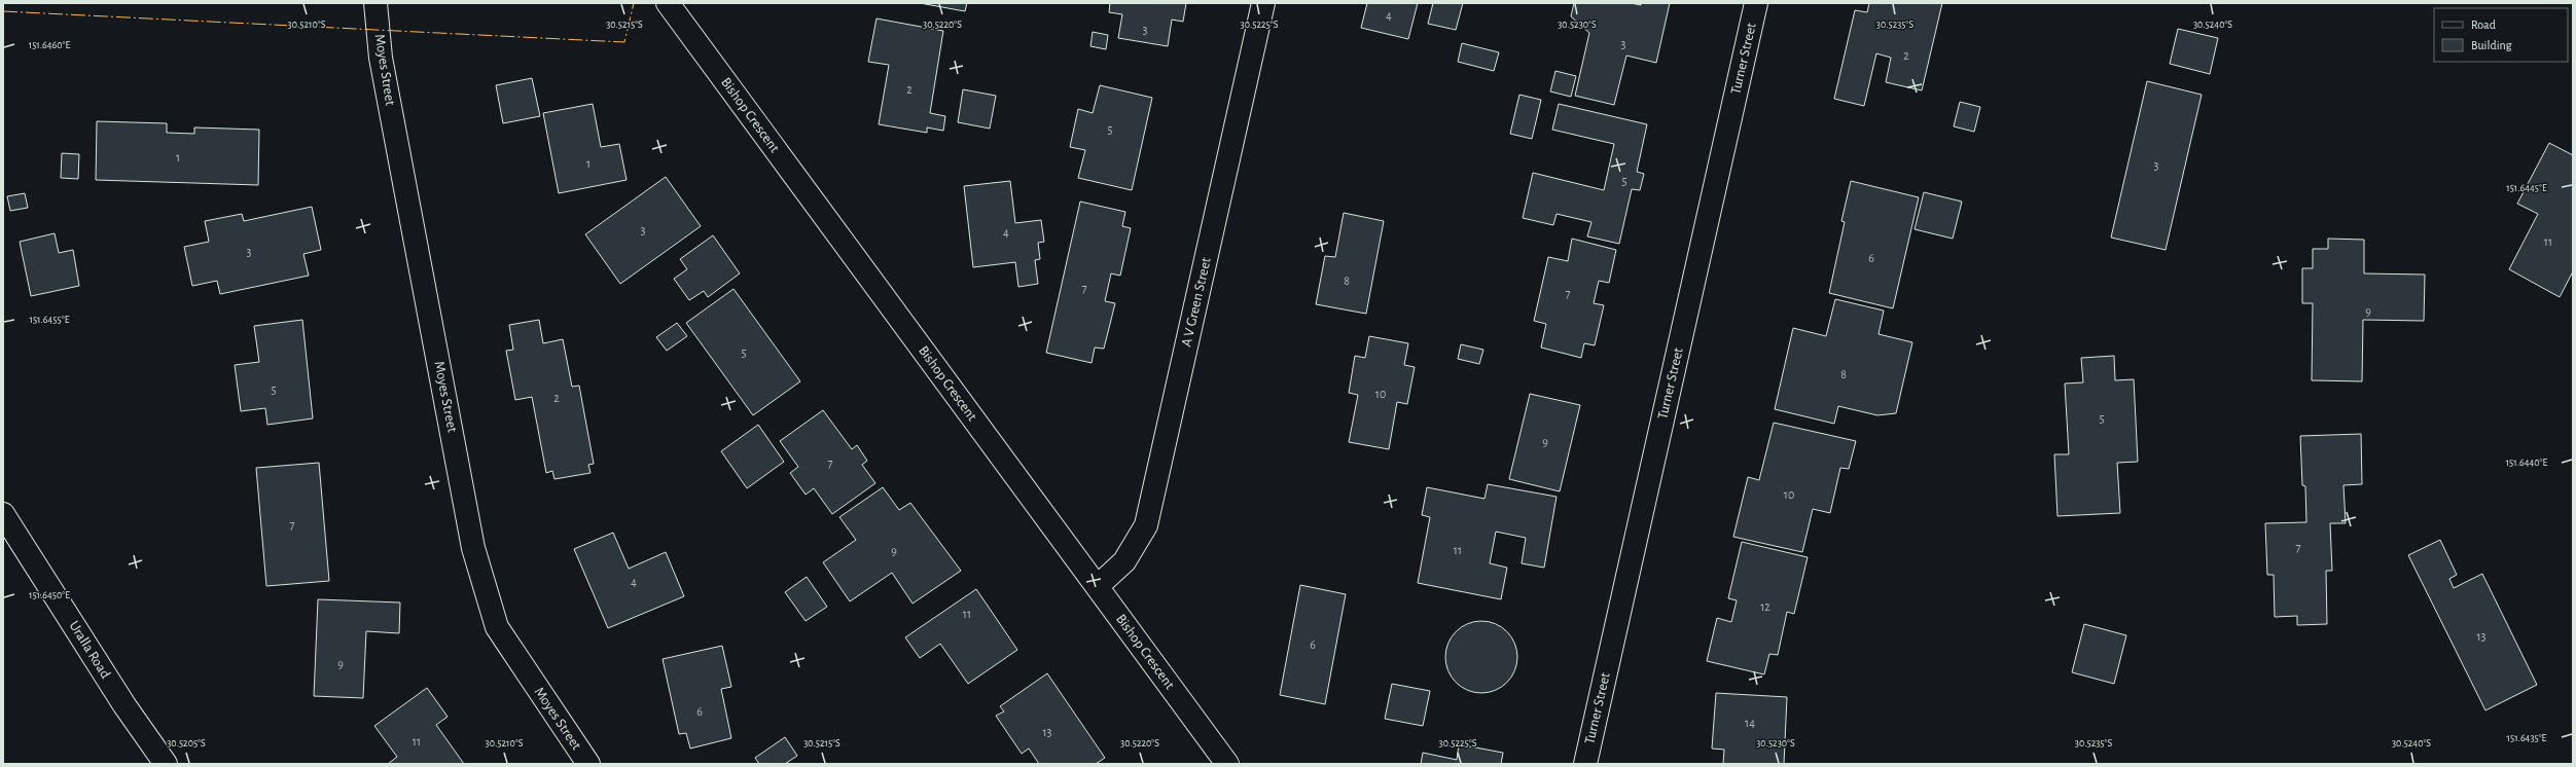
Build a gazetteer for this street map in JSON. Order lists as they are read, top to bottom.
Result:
{
  "streets": {
    "street": [
      "Turner Street",
      "Moyes Street",
      "Bishop Crescent",
      "A V Green Street",
      "Uralla Road"
    ]
  },
  "crossings": [
    ["Bishop Crescent", "A V Green Street"]
  ],
  "house_numbers": [
    "4",
    "3",
    "3",
    "2",
    "2",
    "5",
    "1",
    "1",
    "3",
    "5",
    "3",
    "4",
    "11",
    "3",
    "6",
    "8",
    "7",
    "7",
    "9",
    "5",
    "8",
    "5",
    "10",
    "2",
    "5",
    "9",
    "7",
    "10",
    "7",
    "7",
    "11",
    "9",
    "4",
    "12",
    "11",
    "13",
    "6",
    "9",
    "6",
    "14",
    "13",
    "11"
  ],
  "legend": ["Road", "Building"],
  "coordinates": [
    "30.5210°S",
    "30.5215°S",
    "30.5220°S",
    "30.5230°S",
    "30.5240°S",
    "30.5225°S",
    "30.5235°S",
    "151.6460°E",
    "151.6445°E",
    "151.6455°E",
    "151.6440°E",
    "151.6450°E",
    "151.6435°E",
    "30.5205°S"
  ]
}
